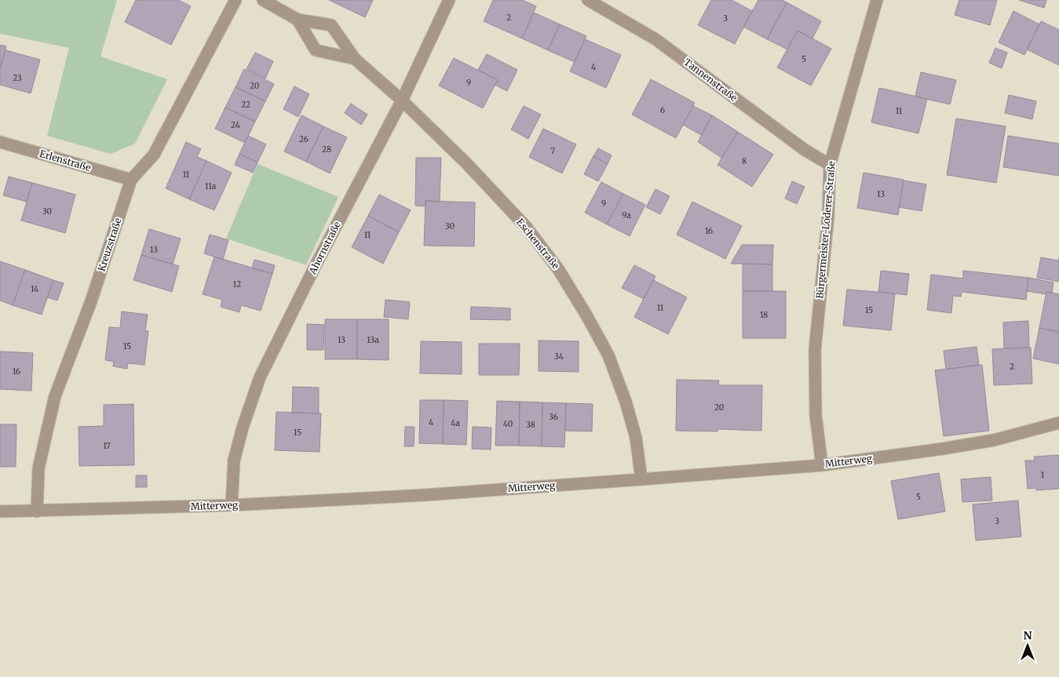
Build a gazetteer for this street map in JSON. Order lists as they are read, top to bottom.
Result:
{
  "streets": {
    "street": [
      "Tannenstraße",
      "Erlenstraße",
      "Bürgermeister-Loderer-Straße",
      "Eschenstraße",
      "Kreuzstraße",
      "Ahornstraße",
      "Mitterweg"
    ]
  },
  "crossings": [
    ["Tannenstraße", "Bürgermeister-Loderer-Straße"],
    ["Erlenstraße", "Kreuzstraße"],
    ["Bürgermeister-Loderer-Straße", "Mitterweg"],
    ["Eschenstraße", "Ahornstraße"],
    ["Eschenstraße", "Mitterweg"],
    ["Kreuzstraße", "Mitterweg"],
    ["Ahornstraße", "Mitterweg"]
  ],
  "house_numbers": [
    "2",
    "3",
    "5",
    "4",
    "23",
    "9",
    "20",
    "22",
    "6",
    "11",
    "24",
    "26",
    "28",
    "7",
    "8",
    "11",
    "11a",
    "13",
    "9",
    "30",
    "9a",
    "30",
    "16",
    "11",
    "13",
    "12",
    "14",
    "11",
    "15",
    "18",
    "13",
    "13a",
    "15",
    "34",
    "2",
    "16",
    "20",
    "36",
    "4",
    "4a",
    "40",
    "38",
    "15",
    "17",
    "1",
    "5",
    "3"
  ],
  "north": "top"
}
